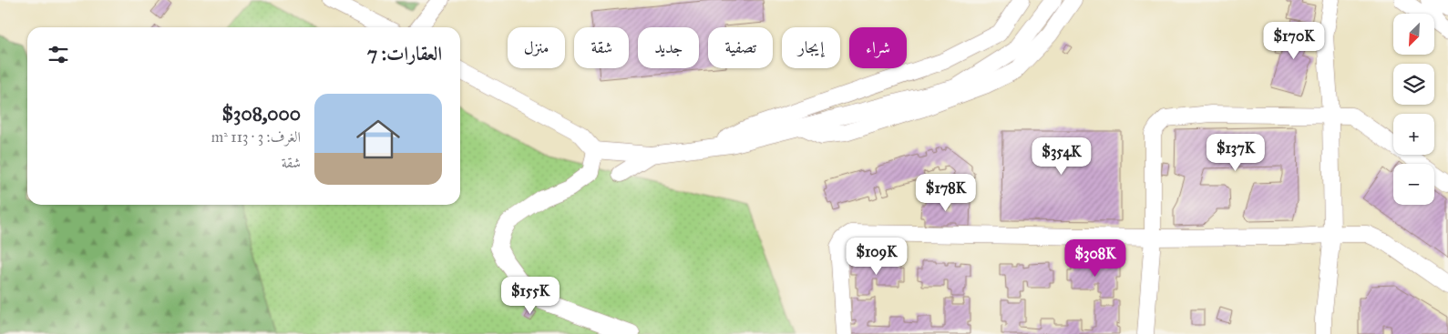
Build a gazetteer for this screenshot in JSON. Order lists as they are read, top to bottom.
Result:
{
  "north": "bottom left",
  "page": {
    "map_buttons": ["+", "−"],
    "price": [
      "$170K",
      "$137K",
      "$354K",
      "$178K",
      "$109K",
      "$308K",
      "$155K"
    ],
    "chip": [
      "شراء",
      "إيجار",
      "تصفية",
      "جديد",
      "شقة",
      "منزل"
    ],
    "heading": "العقارات: 7",
    "list": [
      {
        "name": "$308,000",
        "note": "الغرف: 3 · 113 m² · شقة"
      }
    ]
  }
}
